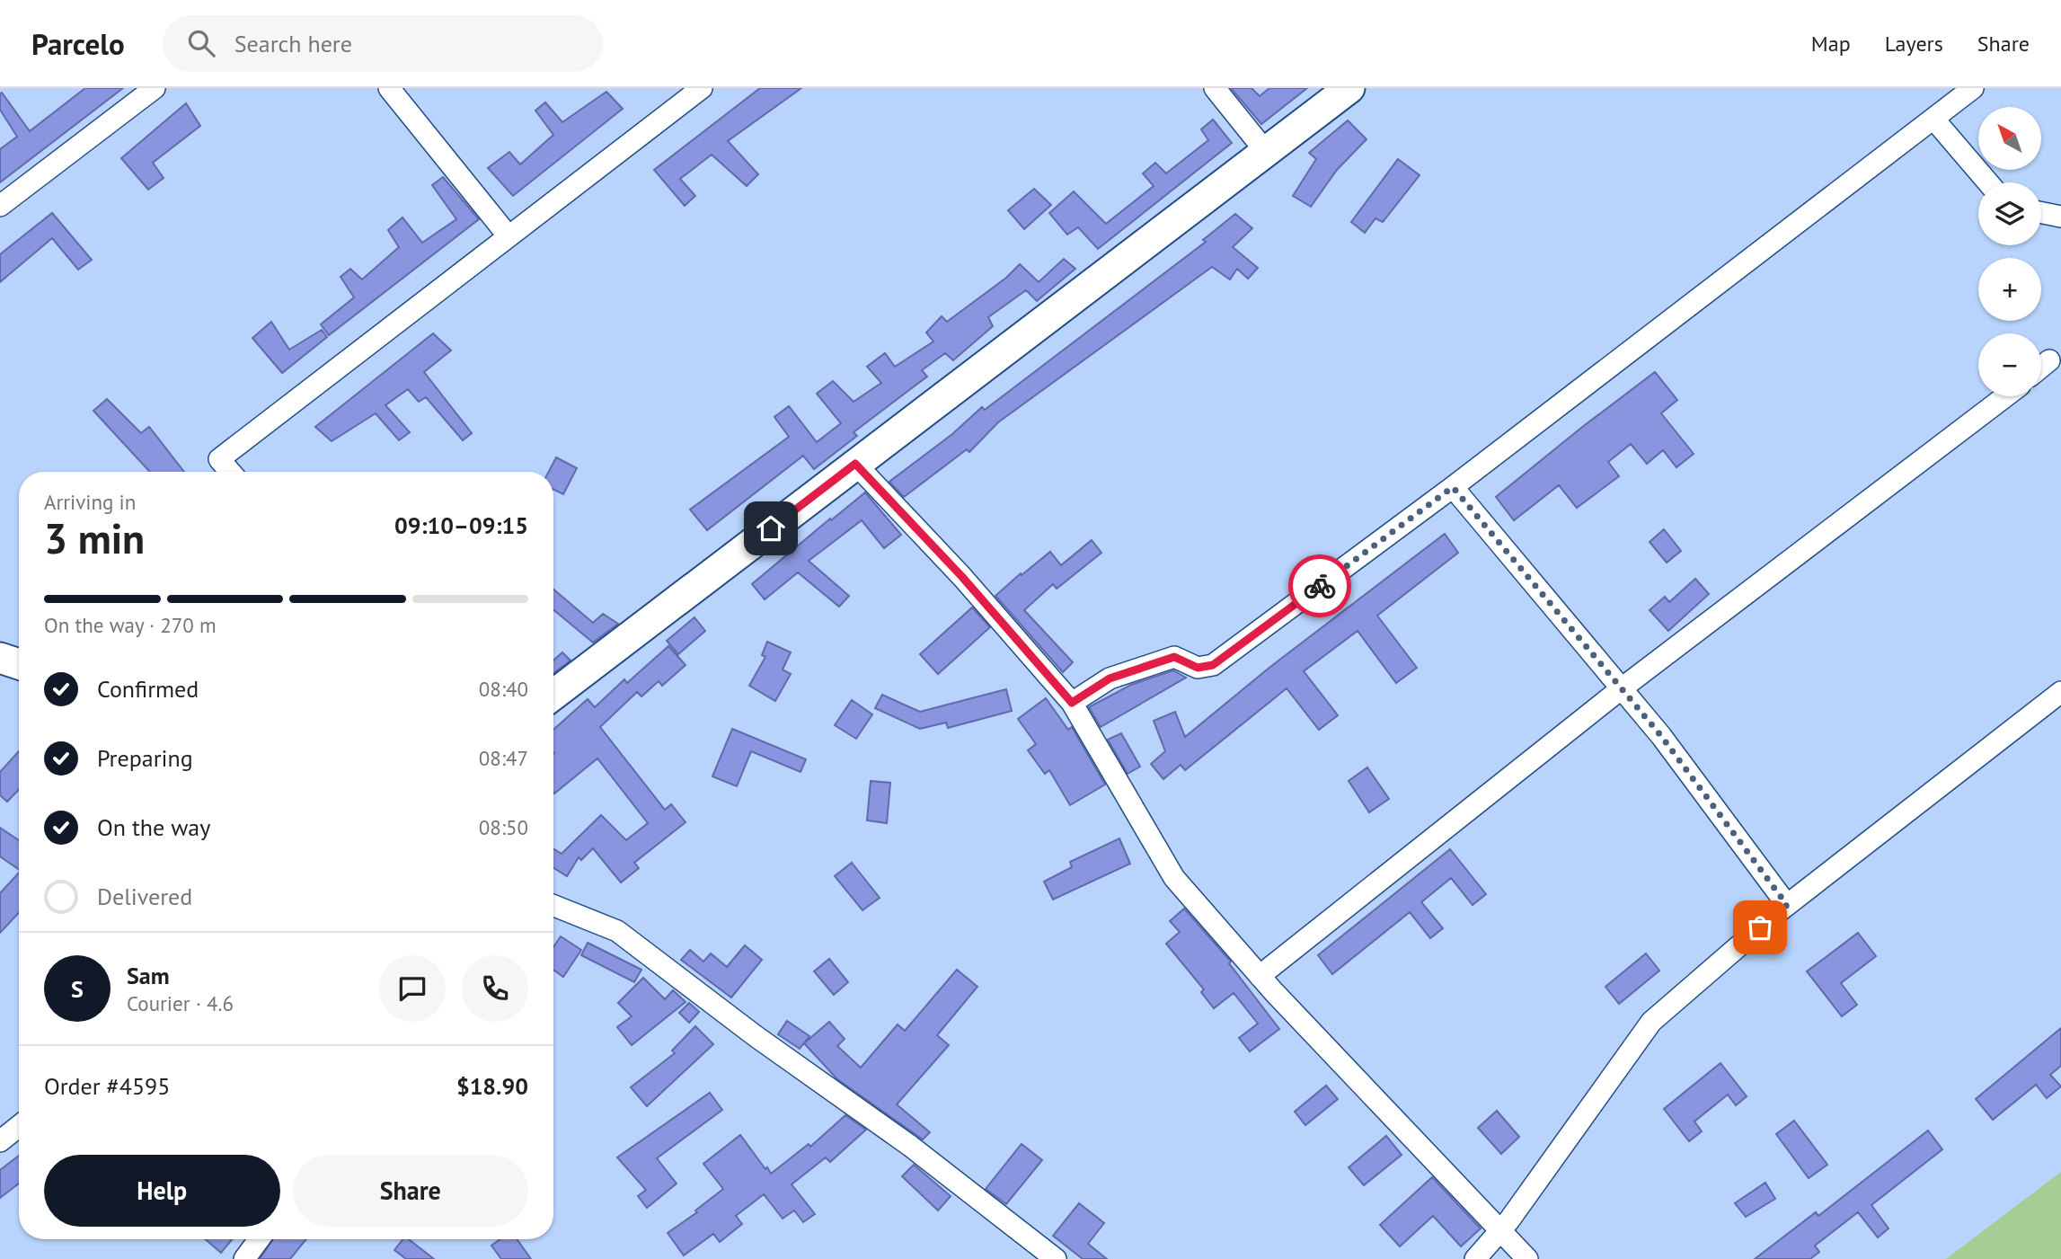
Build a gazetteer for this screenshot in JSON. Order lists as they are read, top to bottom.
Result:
{
  "north": "top left",
  "page": {
    "header": "Parcelo",
    "search": "Search here",
    "nav": ["Map", "Layers", "Share"],
    "map_buttons": ["+", "−"],
    "heading": ["3 min", "Arriving in", "09:10–09:15"],
    "panel": [
      "Sam",
      "Courier · 4.6",
      "Order #4595",
      "$18.90"
    ],
    "bar": "On the way · 270 m",
    "list": [
      ["Confirmed", "08:40"],
      ["Preparing", "08:47"],
      ["On the way", "08:50"],
      "Delivered"
    ],
    "round": "S",
    "buttons": ["Help", "Share"]
  }
}
